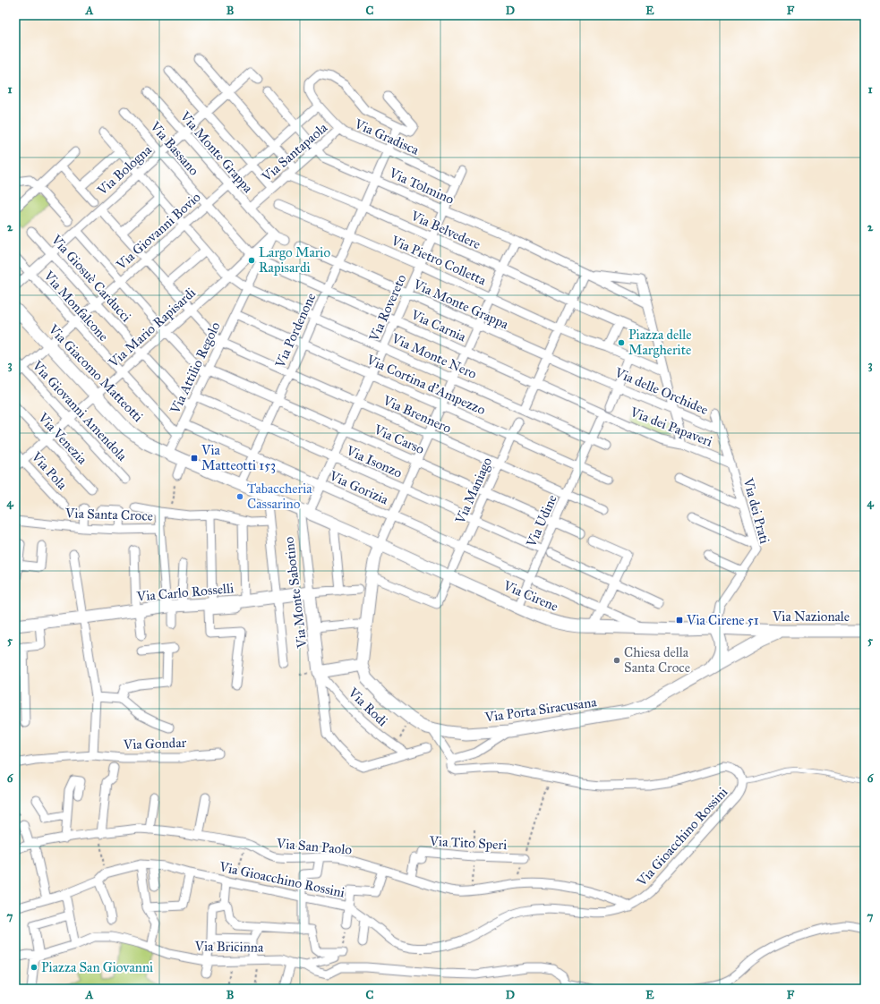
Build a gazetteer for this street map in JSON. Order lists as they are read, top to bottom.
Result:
{
  "streets": {
    "main road": [
      "Via Giacomo Matteotti",
      "Via Carlo Rosselli",
      "Via Monte Sabotino",
      "Via Cirene",
      "Via Nazionale",
      "Via Porta Siracusana"
    ],
    "street": [
      "Via Gradisca",
      "Via Bassano",
      "Via Monte Grappa",
      "Via Santapaola",
      "Via Bologna",
      "Via Tolmino",
      "Via Belvedere",
      "Via Giovanni Bovio",
      "Via Pietro Colletta",
      "Via Giosuè Carducci",
      "Via Monfalcone",
      "Via Rovereto",
      "Via Carnia",
      "Via Mario Rapisardi",
      "Via Pordenone",
      "Via Monte Nero",
      "Via Attilio Regolo",
      "Via Cortina d'Ampezzo",
      "Via delle Orchidee",
      "Via Giovanni Amendola",
      "Via Brennero",
      "Via dei Papaveri",
      "Via Venezia",
      "Via Carso",
      "Via Isonzo",
      "Via Pola",
      "Via Gorizia",
      "Via Maniago",
      "Via dei Prati",
      "Via Santa Croce",
      "Via Udine",
      "Via Rodi",
      "Via Gondar",
      "Via Gioacchino Rossini",
      "Via Tito Speri",
      "Via San Paolo",
      "Via Bricinna"
    ]
  },
  "crossings": [
    ["Via Gradisca", "Via Santapaola"],
    ["Via Gradisca", "Via Giovanni Bovio"],
    ["Via Gradisca", "Via Rovereto"],
    ["Via Gradisca", "Via Pordenone"],
    ["Via Bassano", "Via Bologna"],
    ["Via Bassano", "Via Giovanni Bovio"],
    ["Via Bassano", "Via Carnia"],
    ["Via Bassano", "Via Mario Rapisardi"],
    ["Via Bassano", "Via Attilio Regolo"],
    ["Via Monte Grappa", "Via Santapaola"],
    ["Via Monte Grappa", "Via Bologna"],
    ["Via Monte Grappa", "Via Giovanni Bovio"],
    ["Via Monte Grappa", "Via Rovereto"],
    ["Via Monte Grappa", "Via Mario Rapisardi"],
    ["Via Monte Grappa", "Via Pordenone"],
    ["Via Monte Grappa", "Via Attilio Regolo"],
    ["Via Monte Grappa", "Via delle Orchidee"],
    ["Via Santapaola", "Via Tolmino"],
    ["Via Santapaola", "Via Belvedere"],
    ["Via Bologna", "Via Giosuè Carducci"],
    ["Via Bologna", "Via Monfalcone"],
    ["Via Bologna", "Via Monte Nero"],
    ["Via Tolmino", "Via Giovanni Bovio"],
    ["Via Tolmino", "Via Rovereto"],
    ["Via Tolmino", "Via Pordenone"],
    ["Via Belvedere", "Via Rovereto"],
    ["Via Belvedere", "Via Pordenone"],
    ["Via Giovanni Bovio", "Via Giosuè Carducci"],
    ["Via Giovanni Bovio", "Via Monfalcone"],
    ["Via Giovanni Bovio", "Via Monte Nero"],
    ["Via Giovanni Bovio", "Via Giacomo Matteotti"],
    ["Via Giovanni Bovio", "Via Giovanni Amendola"],
    ["Via Pietro Colletta", "Via Rovereto"],
    ["Via Pietro Colletta", "Via Pordenone"],
    ["Via Giosuè Carducci", "Via Mario Rapisardi"],
    ["Via Giosuè Carducci", "Via Attilio Regolo"],
    ["Via Monfalcone", "Via Mario Rapisardi"],
    ["Via Monfalcone", "Via Attilio Regolo"],
    ["Via Rovereto", "Via Carnia"],
    ["Via Rovereto", "Via Monte Nero"],
    ["Via Rovereto", "Via Giacomo Matteotti"],
    ["Via Rovereto", "Via Cortina d'Ampezzo"],
    ["Via Rovereto", "Via Brennero"],
    ["Via Rovereto", "Via Carso"],
    ["Via Rovereto", "Via Isonzo"],
    ["Via Rovereto", "Via Gorizia"],
    ["Via Rovereto", "Via Monte Sabotino"],
    ["Via Carnia", "Via Pordenone"],
    ["Via Carnia", "Via Attilio Regolo"],
    ["Via Carnia", "Via dei Papaveri"],
    ["Via Carnia", "Via Udine"],
    ["Via Mario Rapisardi", "Via Monte Nero"],
    ["Via Mario Rapisardi", "Via Attilio Regolo"],
    ["Via Mario Rapisardi", "Via Giacomo Matteotti"],
    ["Via Mario Rapisardi", "Via Giovanni Amendola"],
    ["Via Mario Rapisardi", "Via Venezia"],
    ["Via Mario Rapisardi", "Via Pola"],
    ["Via Pordenone", "Via Monte Nero"],
    ["Via Pordenone", "Via Giacomo Matteotti"],
    ["Via Pordenone", "Via Cortina d'Ampezzo"],
    ["Via Pordenone", "Via Brennero"],
    ["Via Pordenone", "Via Carso"],
    ["Via Pordenone", "Via Isonzo"],
    ["Via Pordenone", "Via Gorizia"],
    ["Via Monte Nero", "Via Attilio Regolo"],
    ["Via Monte Nero", "Via Udine"],
    ["Via Attilio Regolo", "Via Giacomo Matteotti"],
    ["Via Attilio Regolo", "Via Cortina d'Ampezzo"],
    ["Via Attilio Regolo", "Via Brennero"],
    ["Via Attilio Regolo", "Via Carso"],
    ["Via Attilio Regolo", "Via Isonzo"],
    ["Via Attilio Regolo", "Via Gorizia"],
    ["Via Giacomo Matteotti", "Via Monte Sabotino"],
    ["Via Giacomo Matteotti", "Via Cirene"],
    ["Via Giacomo Matteotti", "Via Porta Siracusana"],
    ["Via Cortina d'Ampezzo", "Via Maniago"],
    ["Via Cortina d'Ampezzo", "Via Udine"],
    ["Via delle Orchidee", "Via dei Prati"],
    ["Via Brennero", "Via Maniago"],
    ["Via Brennero", "Via Udine"],
    ["Via dei Papaveri", "Via dei Prati"],
    ["Via dei Papaveri", "Via Udine"],
    ["Via Carso", "Via Maniago"],
    ["Via Carso", "Via Udine"],
    ["Via Isonzo", "Via Maniago"],
    ["Via Isonzo", "Via Udine"],
    ["Via Gorizia", "Via Maniago"],
    ["Via Maniago", "Via Cirene"],
    ["Via Maniago", "Via Porta Siracusana"],
    ["Via dei Prati", "Via Nazionale"],
    ["Via Udine", "Via Cirene"],
    ["Via Carlo Rosselli", "Via Monte Sabotino"],
    ["Via Monte Sabotino", "Via Rodi"],
    ["Via Cirene", "Via Nazionale"],
    ["Via Cirene", "Via Porta Siracusana"],
    ["Via Nazionale", "Via Porta Siracusana"],
    ["Via Gioacchino Rossini", "Via San Paolo"],
    ["Via Tito Speri", "Via San Paolo"]
  ],
  "places": {
    "other": [
      "Largo Mario Rapisardi",
      "Piazza delle Margherite",
      "Tabaccheria Cassarino",
      "Chiesa della Santa Croce",
      "Piazza San Giovanni"
    ],
    "transit": ["Via Matteotti 153", "Via Cirene 51"]
  },
  "grid": {
    "columns": [
      "A",
      "B",
      "C",
      "D",
      "E",
      "F"
    ],
    "rows": [
      "1",
      "2",
      "3",
      "4",
      "5",
      "6",
      "7"
    ]
  }
}
